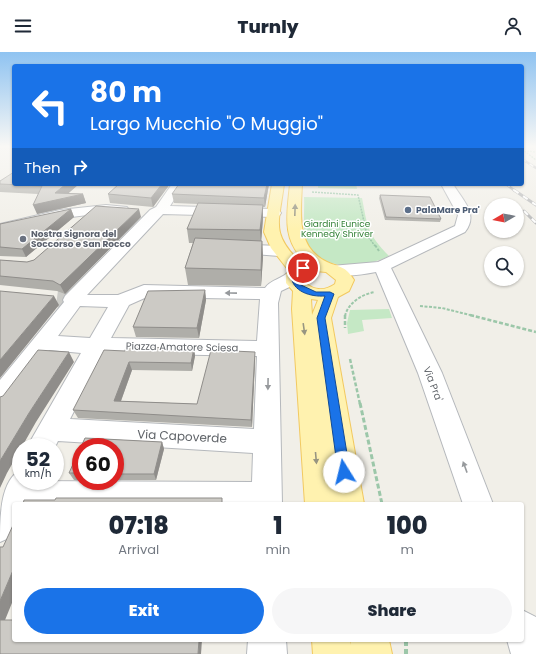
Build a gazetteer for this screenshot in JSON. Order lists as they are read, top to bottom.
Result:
{
  "streets": {
    "street": ["Piazza Amatore Sciesa", "Via Pra'", "Via Capoverde"]
  },
  "parks": ["Giardini Eunice Kennedy Shriver"],
  "places": ["PalaMare Pra'", "Nostra Signora del Soccorso e San Rocco"],
  "north": "left",
  "page": {
    "header": "Turnly",
    "turn": ["80 m", "Largo Mucchio \"O Muggio\""],
    "then": "Then",
    "speed": "52 km/h",
    "limit": "60",
    "eta": [
      "07:18",
      "Arrival",
      "1",
      "min",
      "100",
      "m"
    ],
    "buttons": ["Exit", "Share"]
  }
}
